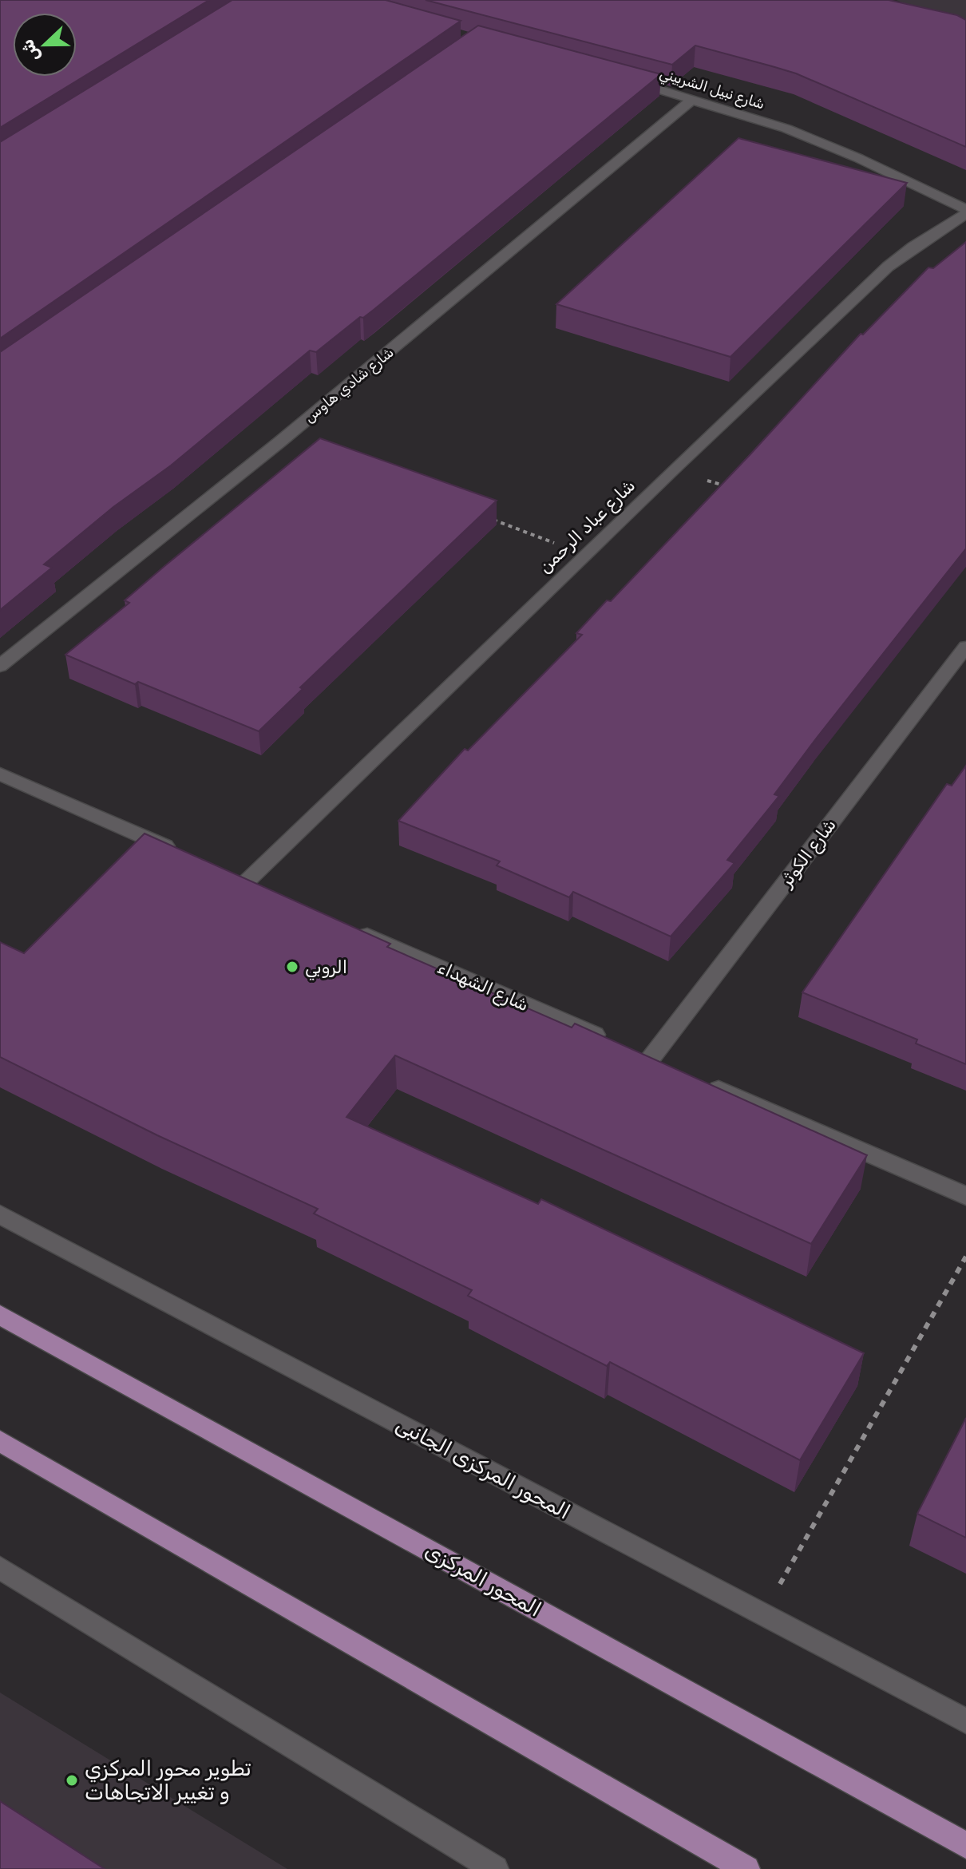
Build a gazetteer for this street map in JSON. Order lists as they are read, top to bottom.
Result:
{
  "streets": {
    "main road": ["المحور المركزى"],
    "street": [
      "شارع نبيل الشربيني",
      "شارع شادي هاوس",
      "شارع عباد الرحمن",
      "شارع الكوثر",
      "شارع الشهداء",
      "المحور المركزى الجانبى"
    ]
  },
  "crossings": [
    ["شارع نبيل الشربيني", "شارع شادي هاوس"],
    ["شارع الكوثر", "شارع الشهداء"]
  ],
  "places": ["الروبي", "تطوير محور المركزي و تغيير الاتجاهات"],
  "north": "left"
}
